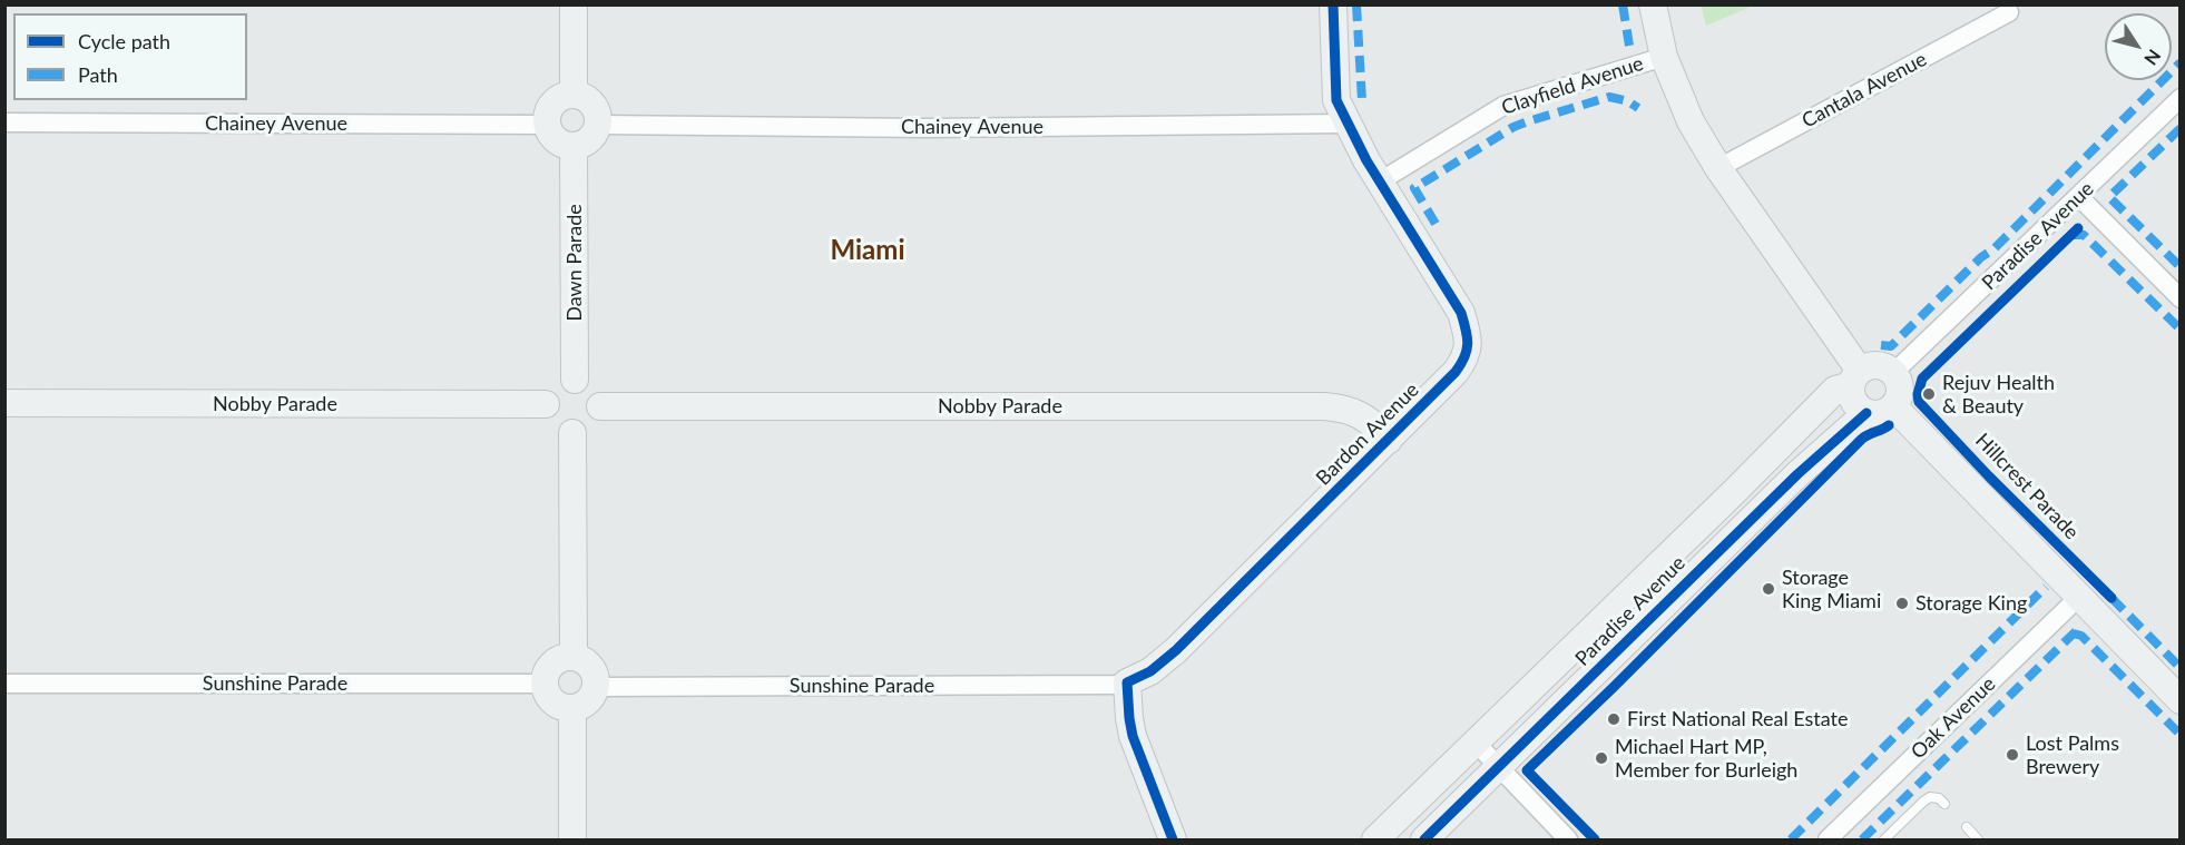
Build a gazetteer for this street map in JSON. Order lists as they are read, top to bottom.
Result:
{
  "streets": {
    "street": [
      "Clayfield Avenue",
      "Cantala Avenue",
      "Chainey Avenue",
      "Paradise Avenue",
      "Dawn Parade",
      "Nobby Parade",
      "Bardon Avenue",
      "Hillcrest Parade",
      "Sunshine Parade",
      "Oak Avenue"
    ]
  },
  "crossings": [
    ["Clayfield Avenue", "Bardon Avenue"],
    ["Chainey Avenue", "Dawn Parade"],
    ["Chainey Avenue", "Bardon Avenue"],
    ["Paradise Avenue", "Hillcrest Parade"],
    ["Dawn Parade", "Nobby Parade"],
    ["Nobby Parade", "Bardon Avenue"],
    ["Bardon Avenue", "Sunshine Parade"],
    ["Hillcrest Parade", "Oak Avenue"]
  ],
  "districts": ["Miami"],
  "places": [
    "Rejuv Health & Beauty",
    "Storage King Miami",
    "Storage King",
    "First National Real Estate",
    "Lost Palms Brewery",
    "Michael Hart MP, Member for Burleigh"
  ],
  "legend": ["Cycle path", "Path"],
  "north": "bottom right"
}
